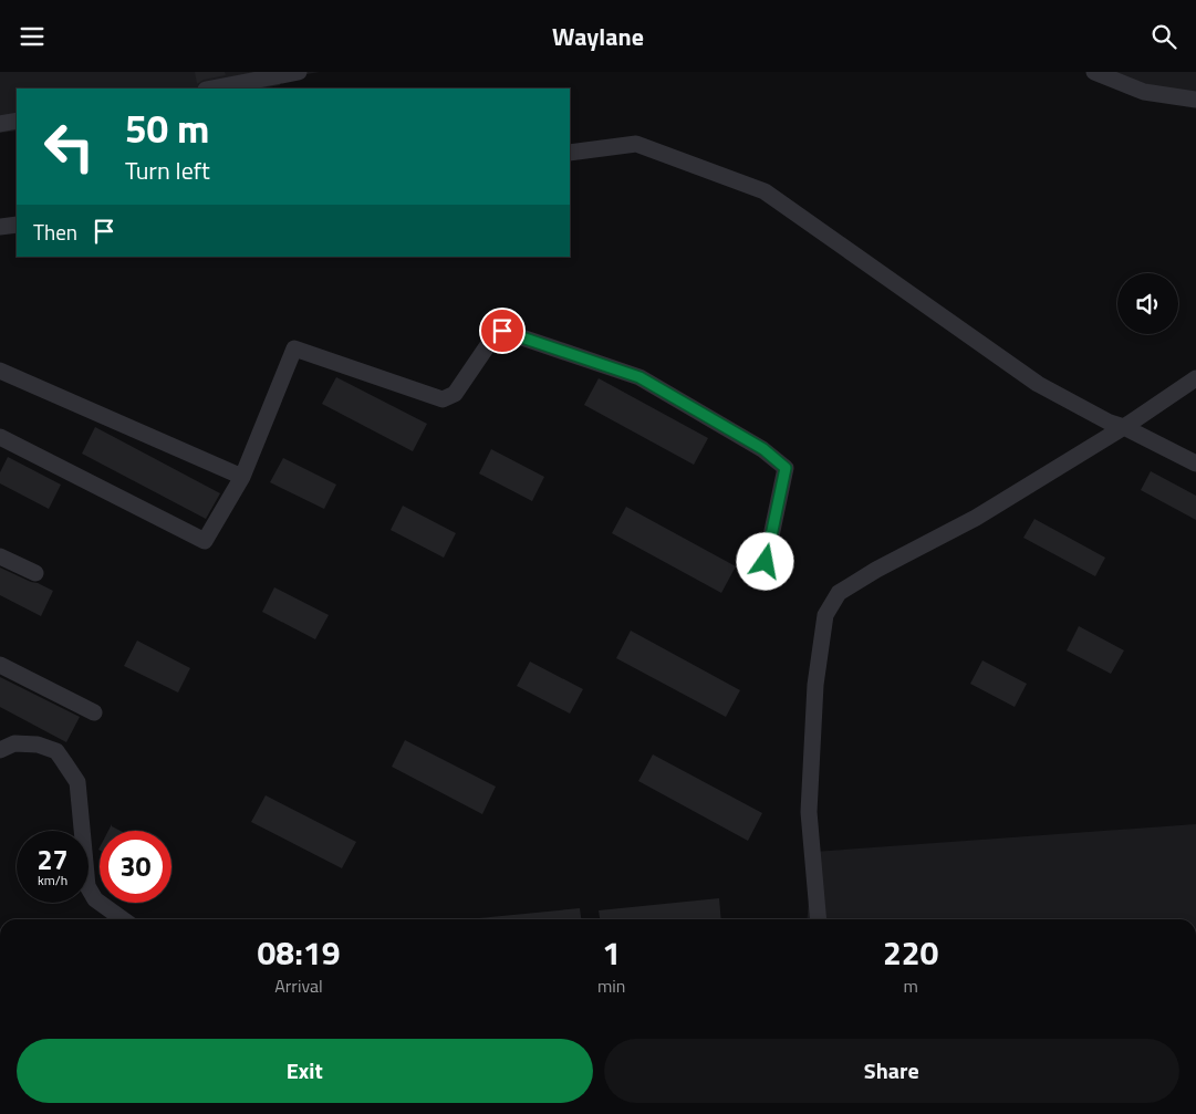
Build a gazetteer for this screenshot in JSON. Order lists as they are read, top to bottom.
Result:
{
  "page": {
    "header": "Waylane",
    "turn": ["50 m", "Turn left"],
    "then": "Then",
    "speed": "27 km/h",
    "limit": "30",
    "eta": [
      "08:19",
      "Arrival",
      "1",
      "min",
      "220",
      "m"
    ],
    "buttons": ["Exit", "Share"]
  }
}
